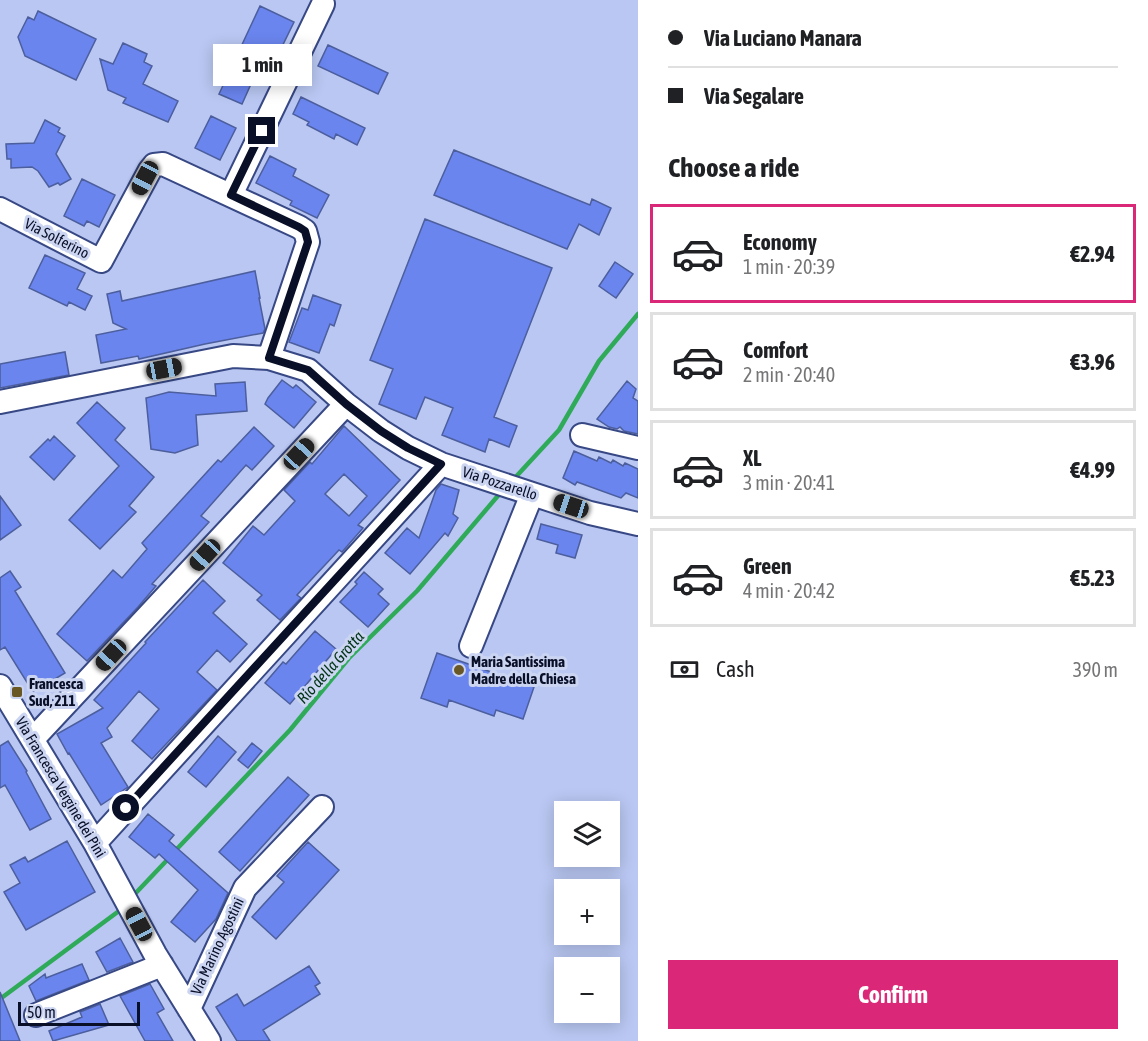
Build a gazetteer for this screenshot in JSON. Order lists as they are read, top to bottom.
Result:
{
  "streets": {
    "street": [
      "Via Solferino",
      "Via Pozzarello",
      "Via Francesca Vergine dei Pini",
      "Via Marino Agostini"
    ]
  },
  "crossings": [
    ["Via Solferino", "Via Pozzarello"]
  ],
  "water": ["Rio della Grotta"],
  "places": {
    "other": ["Maria Santissima Madre della Chiesa"],
    "transit": ["Francesca Sud, 211"]
  },
  "scale_bar": "50 m",
  "page": {
    "banner": ["Via Luciano Manara", "Via Segalare"],
    "bubble": "1 min",
    "heading": "Choose a ride",
    "list": [
      {
        "name": "Economy",
        "note": "1 min · 20:39",
        "value": "€2.94"
      },
      {
        "name": "Comfort",
        "note": "2 min · 20:40",
        "value": "€3.96"
      },
      {
        "name": "XL",
        "note": "3 min · 20:41",
        "value": "€4.99"
      },
      {
        "name": "Green",
        "note": "4 min · 20:42",
        "value": "€5.23"
      }
    ],
    "pay": ["Cash", "390 m"],
    "map_buttons": ["+", "−"],
    "buttons": "Confirm",
    "scale": "50 m"
  }
}
